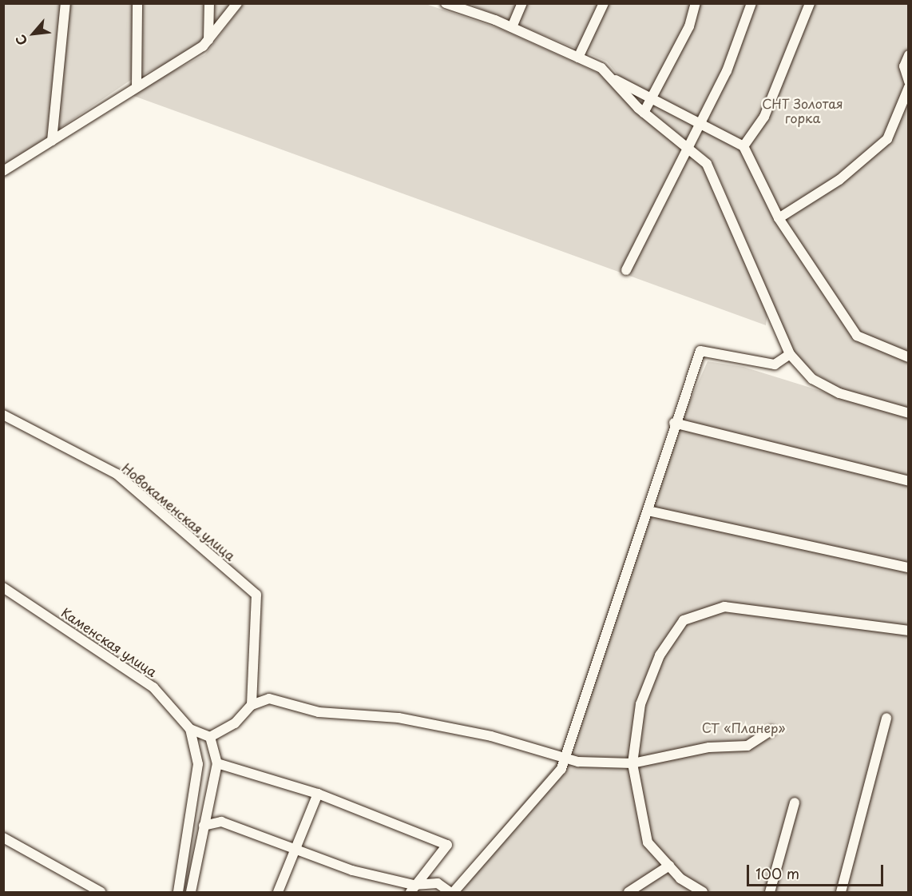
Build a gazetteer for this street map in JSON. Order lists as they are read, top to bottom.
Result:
{
  "streets": {
    "street": ["Новокаменская улица", "Каменская улица"]
  },
  "parks": ["СНТ Золотая горка", "СТ «Планер»"],
  "scale_bar": "100 m",
  "north": "bottom left"
}
